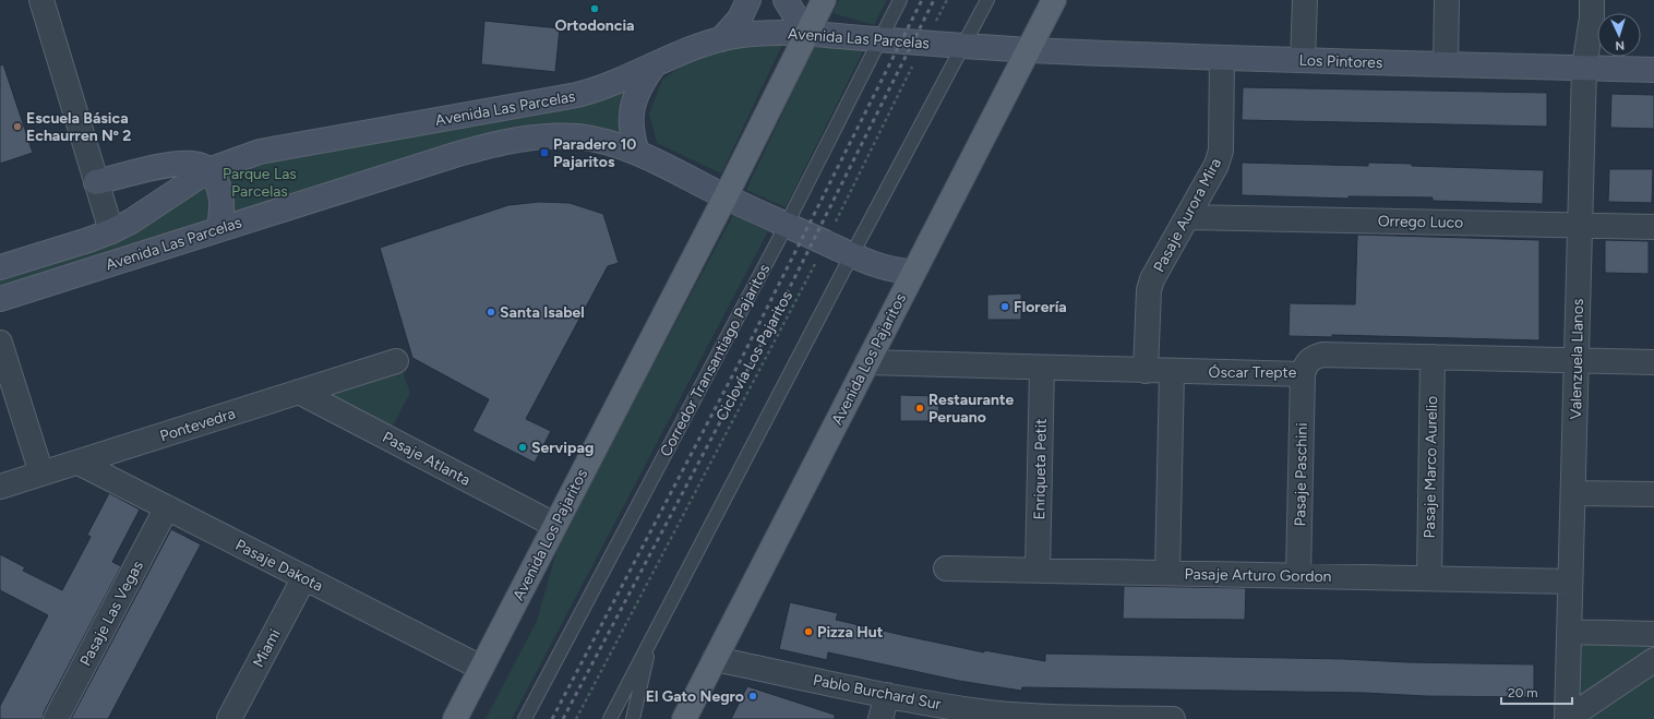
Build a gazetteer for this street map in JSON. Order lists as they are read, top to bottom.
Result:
{
  "streets": {
    "main road": ["Avenida Los Pajaritos"],
    "street": [
      "Avenida Las Parcelas",
      "Los Pintores",
      "Pasaje Aurora Mira",
      "Orrego Luco",
      "Valenzuela Llanos",
      "Óscar Trepte",
      "Pontevedra",
      "Pasaje Atlanta",
      "Pasaje Marco Aurelio",
      "Enriqueta Petit",
      "Pasaje Paschini",
      "Pasaje Dakota",
      "Pasaje Arturo Gordon",
      "Pasaje Las Vegas",
      "Miami",
      "Pablo Burchard Sur"
    ],
    "lane": ["Corredor Transantiago Pajaritos"],
    "path": ["Ciclovía Los Pajaritos"]
  },
  "crossings": [
    ["Avenida Las Parcelas", "Los Pintores"],
    ["Avenida Las Parcelas", "Ciclovía Los Pajaritos"],
    ["Avenida Las Parcelas", "Avenida Los Pajaritos"],
    ["Avenida Las Parcelas", "Corredor Transantiago Pajaritos"],
    ["Los Pintores", "Pasaje Aurora Mira"],
    ["Los Pintores", "Avenida Los Pajaritos"],
    ["Los Pintores", "Valenzuela Llanos"],
    ["Pasaje Aurora Mira", "Orrego Luco"],
    ["Pasaje Aurora Mira", "Óscar Trepte"],
    ["Orrego Luco", "Valenzuela Llanos"],
    ["Avenida Los Pajaritos", "Óscar Trepte"],
    ["Avenida Los Pajaritos", "Pasaje Atlanta"],
    ["Avenida Los Pajaritos", "Pasaje Dakota"],
    ["Avenida Los Pajaritos", "Pablo Burchard Sur"],
    ["Valenzuela Llanos", "Óscar Trepte"],
    ["Valenzuela Llanos", "Pasaje Arturo Gordon"],
    ["Óscar Trepte", "Pasaje Marco Aurelio"],
    ["Óscar Trepte", "Enriqueta Petit"],
    ["Óscar Trepte", "Pasaje Paschini"],
    ["Pontevedra", "Pasaje Atlanta"],
    ["Pontevedra", "Pasaje Dakota"],
    ["Pasaje Marco Aurelio", "Pasaje Arturo Gordon"],
    ["Enriqueta Petit", "Pasaje Arturo Gordon"],
    ["Pasaje Paschini", "Pasaje Arturo Gordon"],
    ["Pasaje Dakota", "Pasaje Las Vegas"],
    ["Pasaje Dakota", "Miami"]
  ],
  "parks": ["Parque Las Parcelas"],
  "places": {
    "other": [
      "Ortodoncia",
      "Escuela Básica Echaurren Nº 2",
      "Florería",
      "Santa Isabel",
      "Restaurante Peruano",
      "Servipag",
      "Pizza Hut",
      "El Gato Negro"
    ],
    "transit": ["Paradero 10 Pajaritos"]
  },
  "scale_bar": "20 m",
  "north": "bottom"
}
